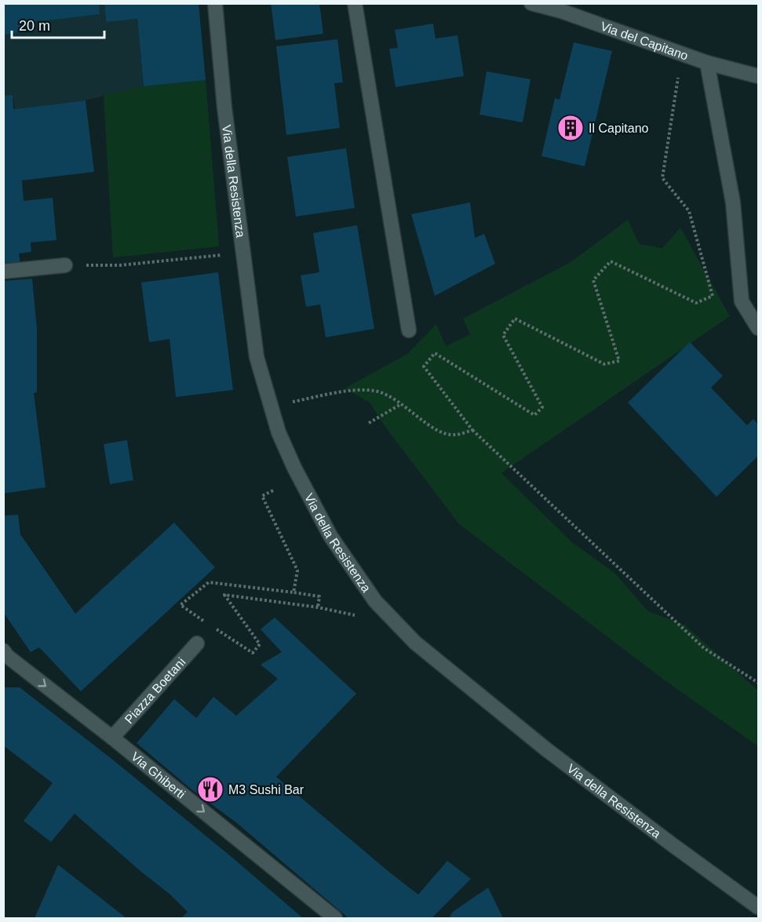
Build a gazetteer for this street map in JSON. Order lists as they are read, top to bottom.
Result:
{
  "streets": {
    "street": [
      "Via del Capitano",
      "Via della Resistenza",
      "Piazza Boetani",
      "Via Ghiberti"
    ]
  },
  "crossings": [
    ["Piazza Boetani", "Via Ghiberti"]
  ],
  "one_way": ["Via Ghiberti"],
  "places": {
    "building": ["Il Capitano"],
    "restaurant": ["M3 Sushi Bar"]
  },
  "scale_bar": "20 m"
}
